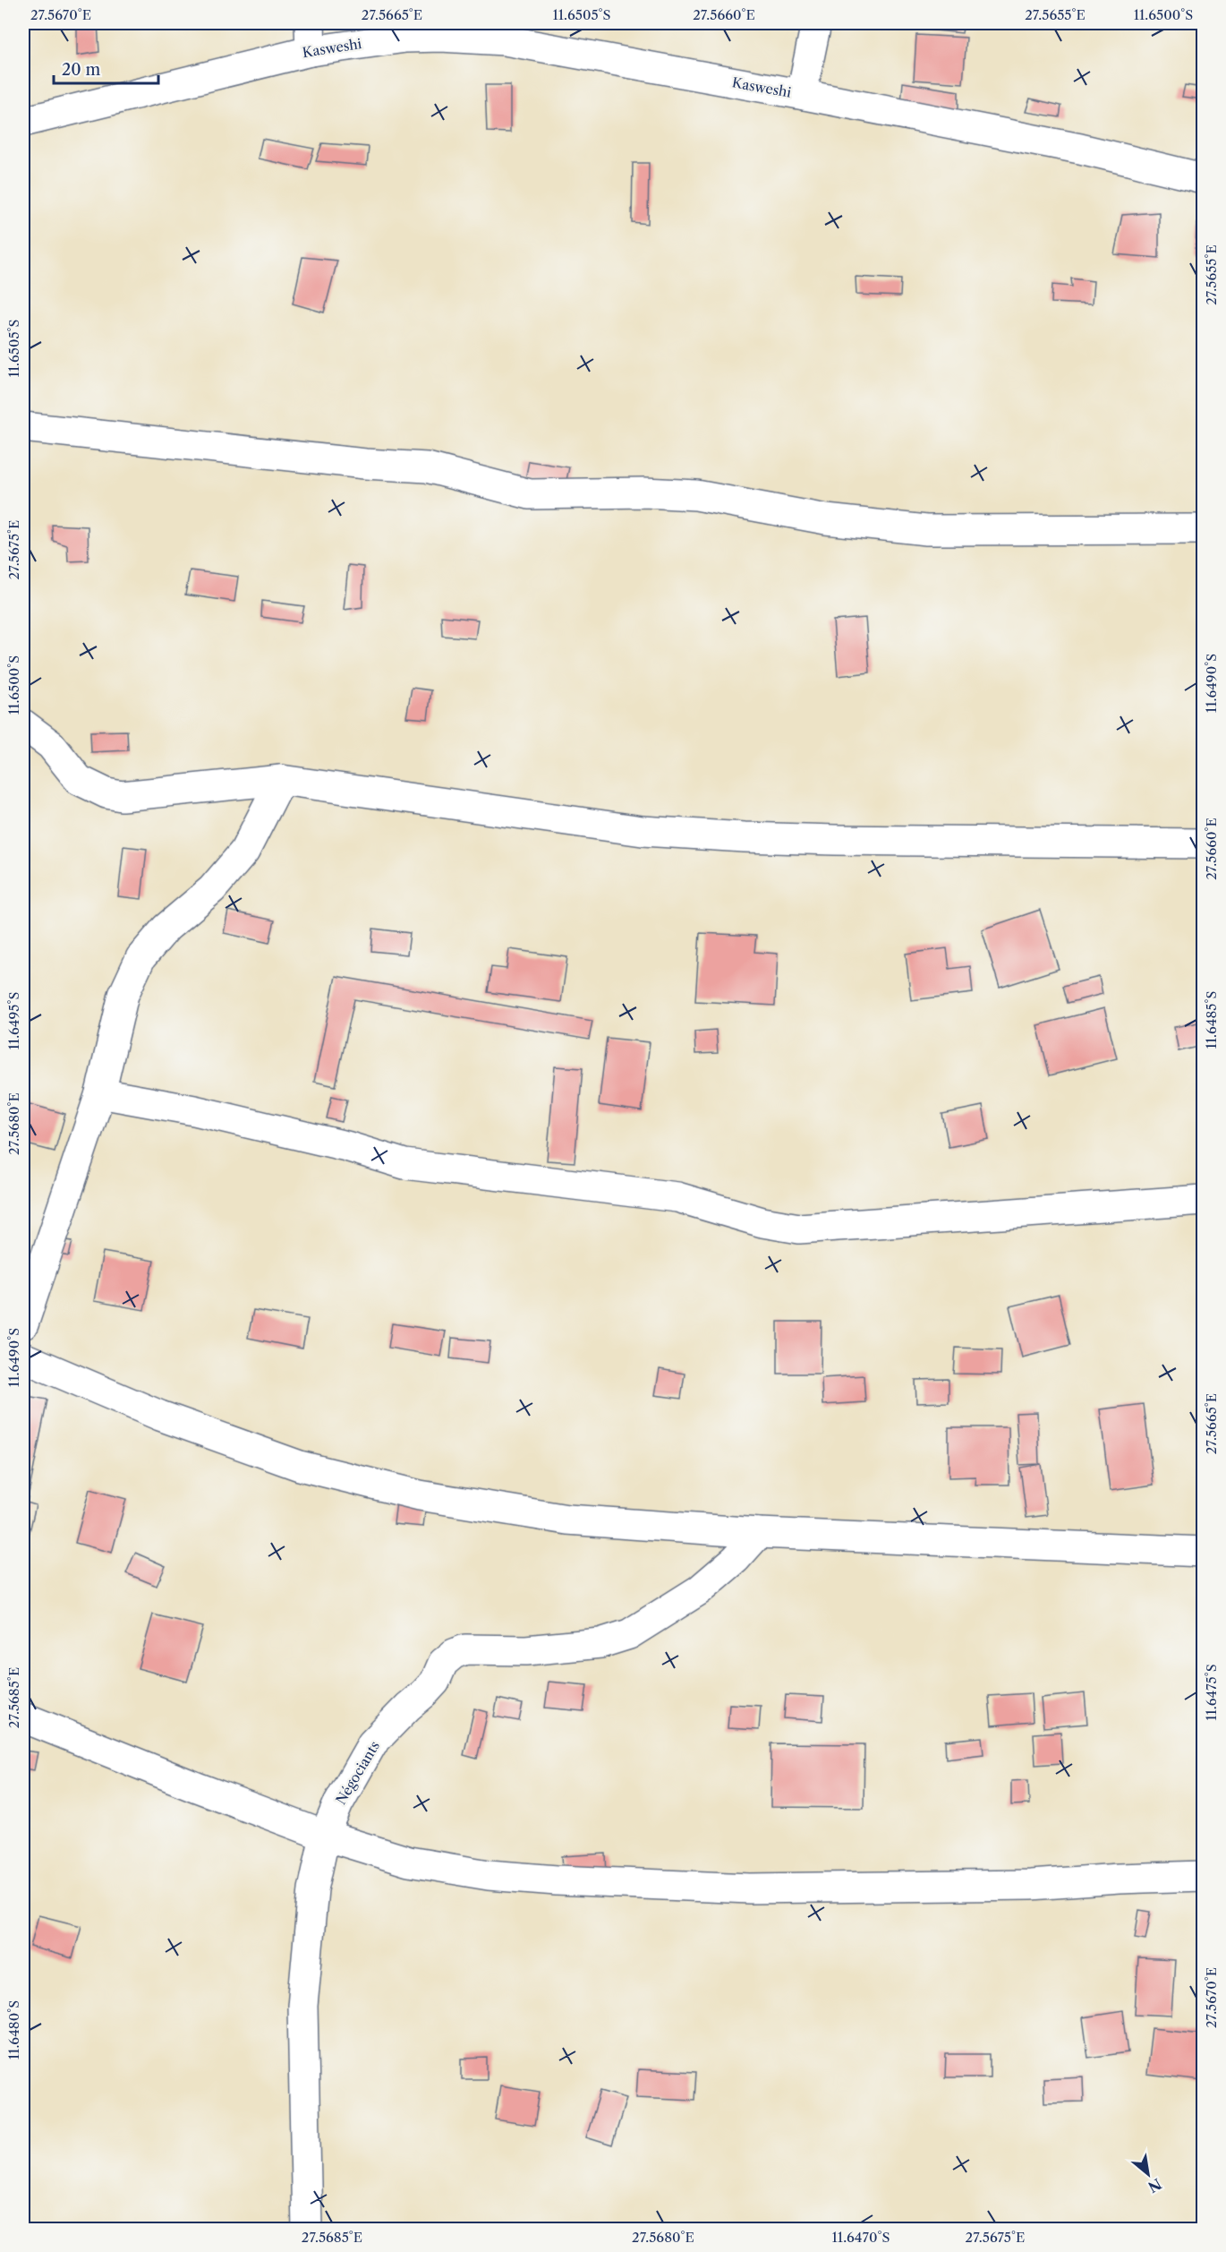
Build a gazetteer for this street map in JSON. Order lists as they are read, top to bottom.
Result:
{
  "streets": {
    "street": ["Kasweshi", "Négociants"]
  },
  "scale_bar": "20 m",
  "north": "bottom right",
  "coordinates": [
    "27.5670°E",
    "27.5665°E",
    "11.6505°S",
    "27.5660°E",
    "27.5655°E",
    "11.6500°S",
    "27.5675°E",
    "11.6490°S",
    "11.6485°S",
    "11.6495°S",
    "27.5680°E",
    "11.6475°S",
    "27.5685°E",
    "11.6480°S",
    "11.6470°S"
  ]
}
